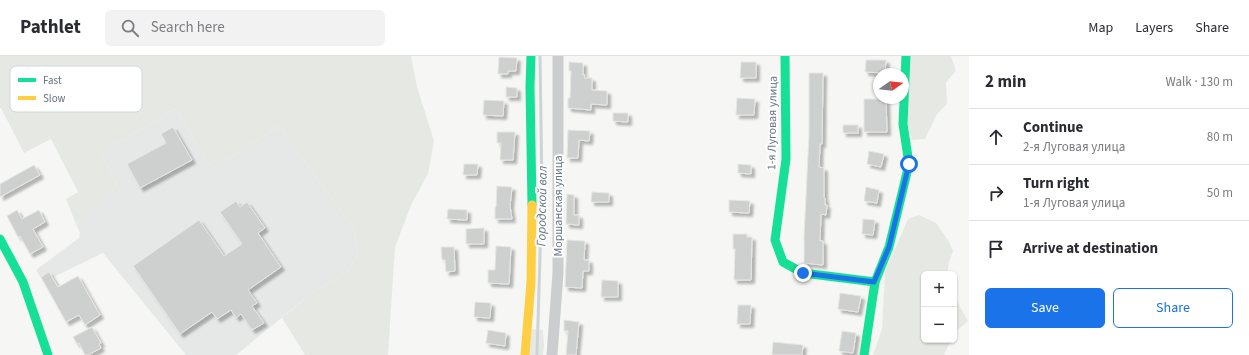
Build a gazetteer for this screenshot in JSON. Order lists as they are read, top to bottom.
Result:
{
  "streets": {
    "street": ["1-я Луговая улица", "Моршанская улица"]
  },
  "water": ["Городской вал"],
  "legend": ["Fast", "Slow"],
  "north": "right",
  "page": {
    "header": "Pathlet",
    "search": "Search here",
    "nav": ["Map", "Layers", "Share"],
    "heading": ["2 min", "Walk · 130 m"],
    "list": [
      ["Continue", "2-я Луговая улица", "80 m"],
      ["Turn right", "1-я Луговая улица", "50 m"],
      "Arrive at destination"
    ],
    "map_buttons": ["+", "−"],
    "buttons": ["Save", "Share"]
  }
}
